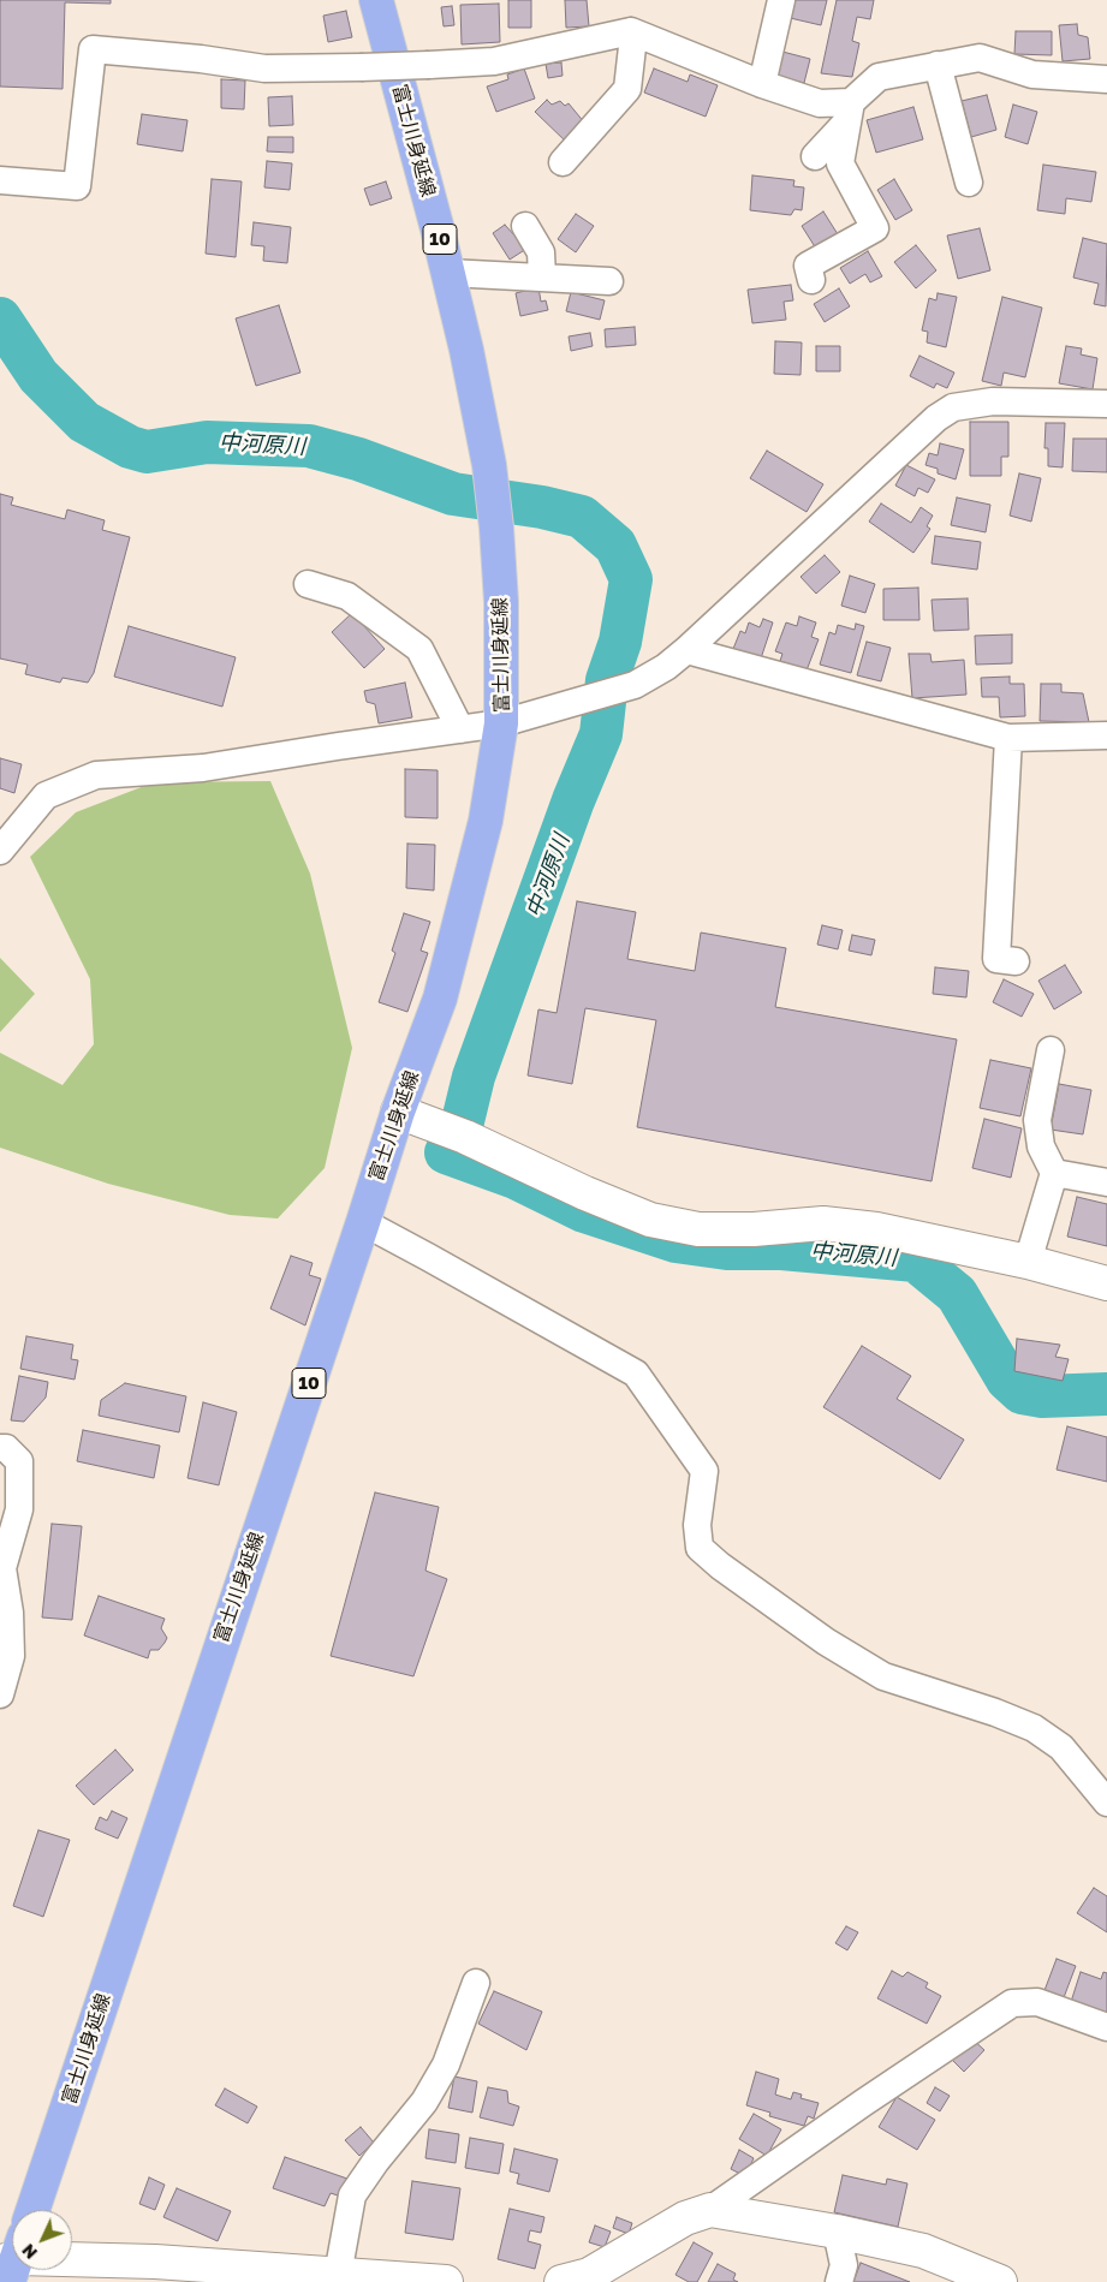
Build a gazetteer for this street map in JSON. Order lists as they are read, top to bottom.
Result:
{
  "streets": {
    "main road": ["富士川身延線", "10"]
  },
  "water": ["中河原川"],
  "north": "bottom left"
}
